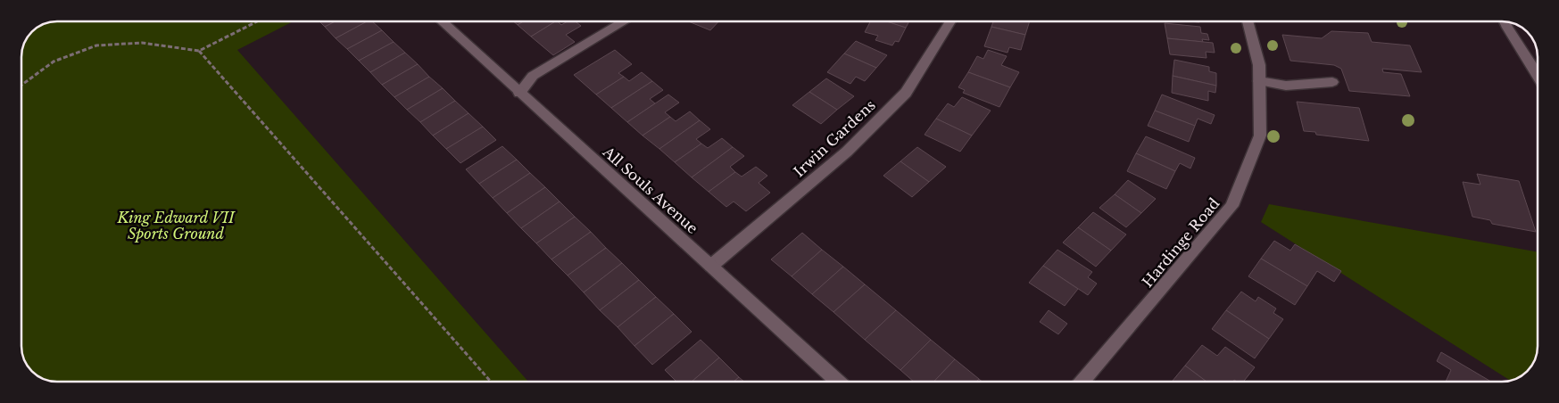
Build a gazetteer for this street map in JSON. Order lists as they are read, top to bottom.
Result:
{
  "streets": {
    "street": ["Irwin Gardens", "All Souls Avenue", "Hardinge Road"]
  },
  "crossings": [
    ["Irwin Gardens", "All Souls Avenue"]
  ],
  "parks": ["King Edward VII Sports Ground"]
}
